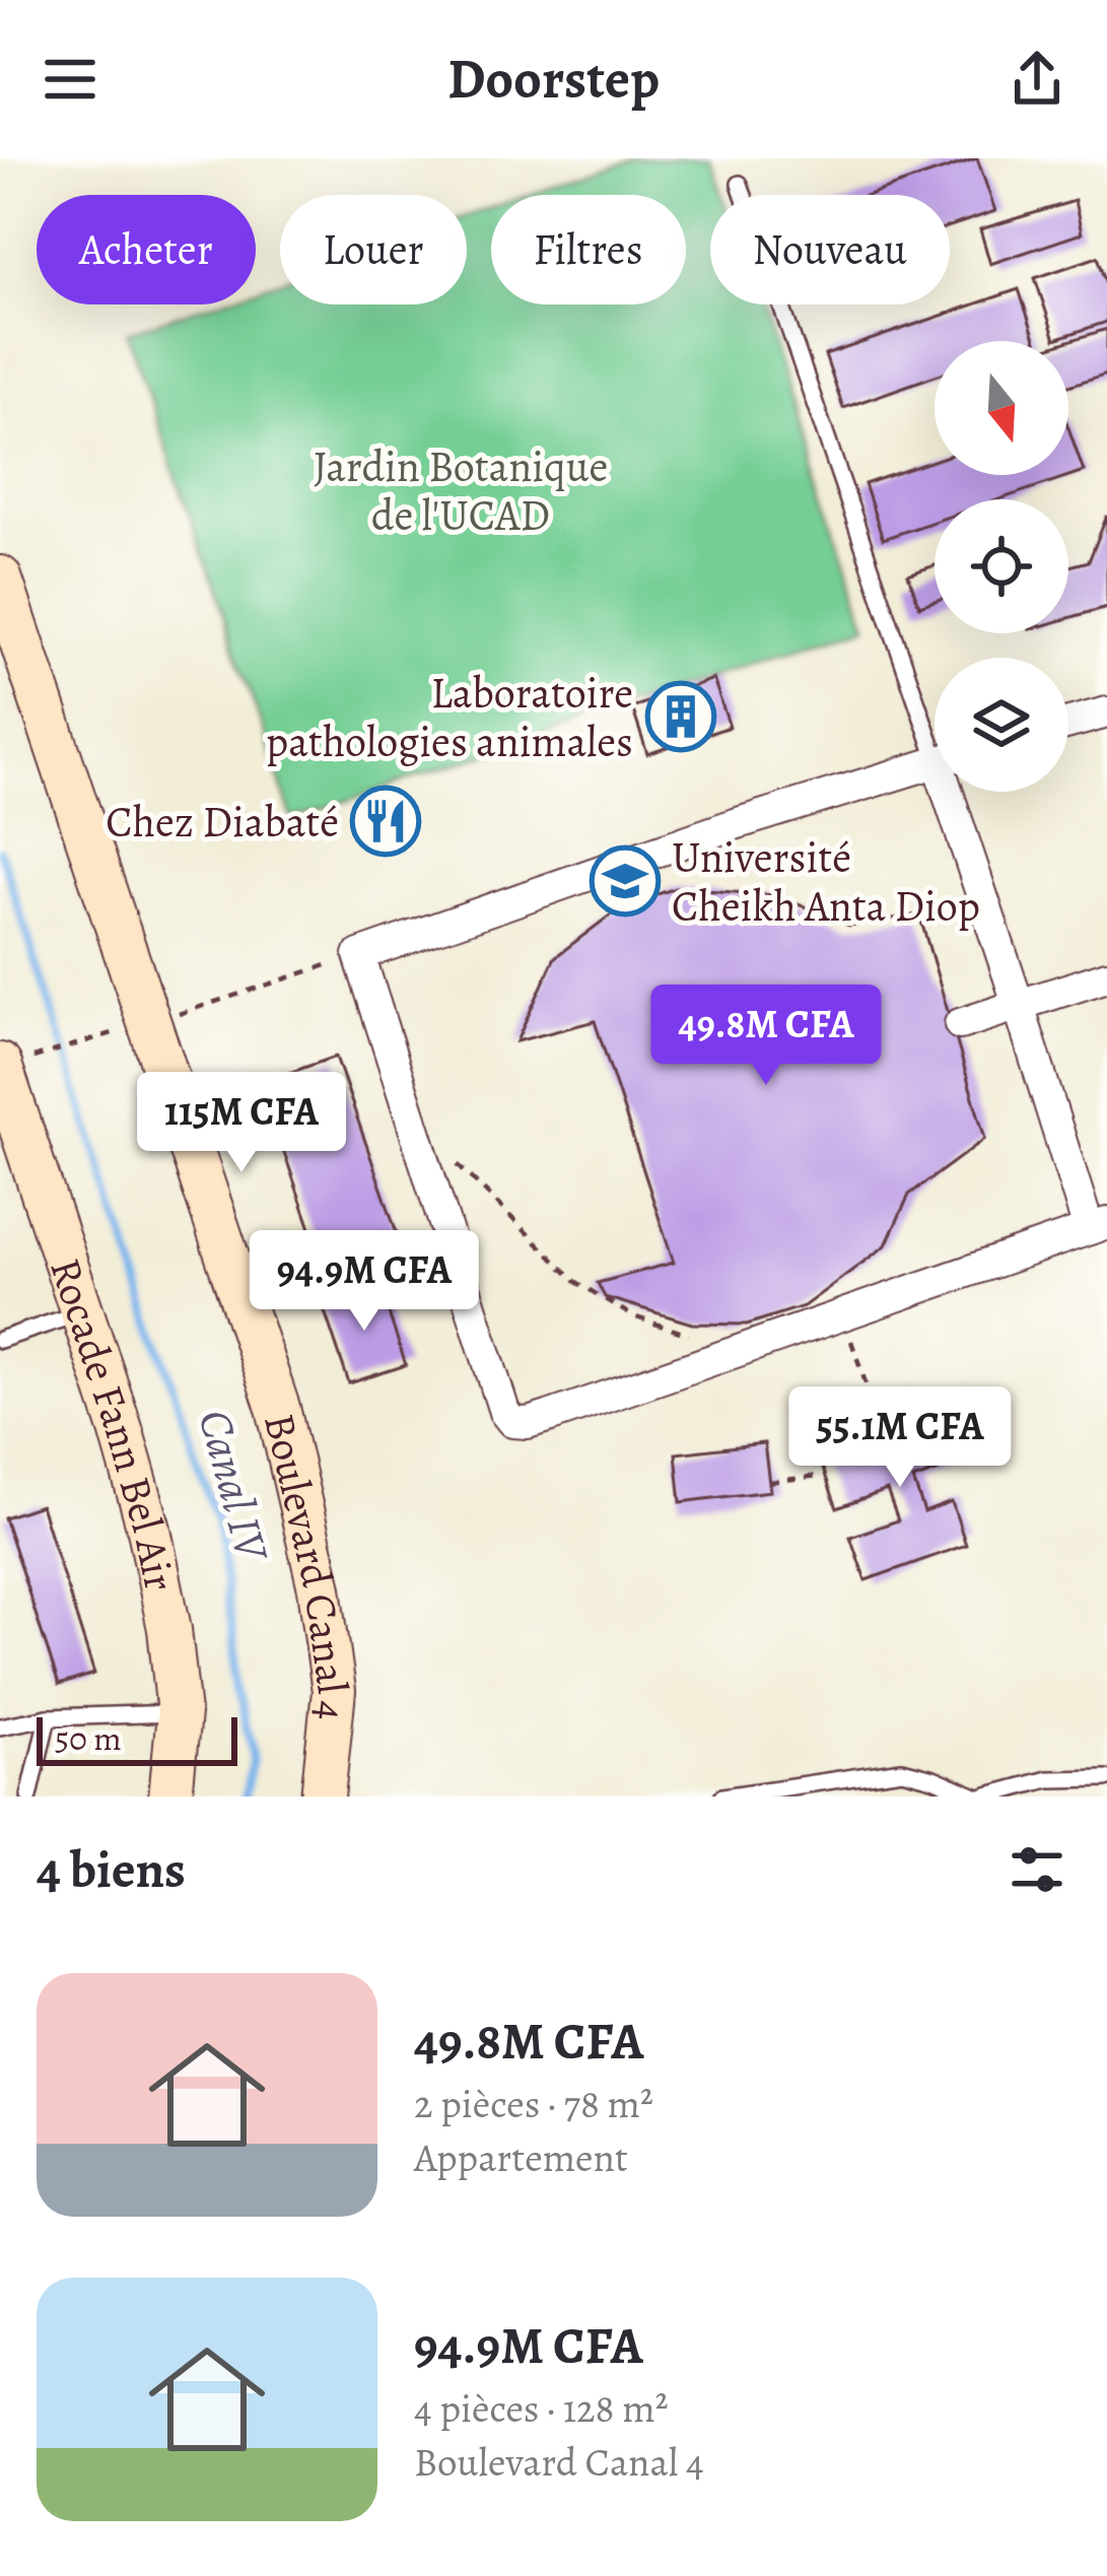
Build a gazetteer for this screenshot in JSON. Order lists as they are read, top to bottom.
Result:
{
  "streets": {
    "main road": ["Rocade Fann Bel Air", "Boulevard Canal 4"]
  },
  "water": ["Canal IV"],
  "parks": ["Jardin Botanique de l'UCAD"],
  "places": {
    "building": ["Laboratoire pathologies animales"],
    "restaurant": ["Chez Diabaté"],
    "school or university": ["Université Cheikh Anta Diop"]
  },
  "scale_bar": "50 m",
  "north": "bottom",
  "page": {
    "header": "Doorstep",
    "chip": [
      "Acheter",
      "Louer",
      "Filtres",
      "Nouveau"
    ],
    "price": [
      "49.8M CFA",
      "115M CFA",
      "94.9M CFA",
      "55.1M CFA"
    ],
    "scale": "50 m",
    "heading": "4 biens",
    "list": [
      {
        "name": "49.8M CFA",
        "note": "2 pièces · 78 m² · Appartement"
      },
      {
        "name": "94.9M CFA",
        "note": "4 pièces · 128 m² · Boulevard Canal 4"
      }
    ]
  }
}
